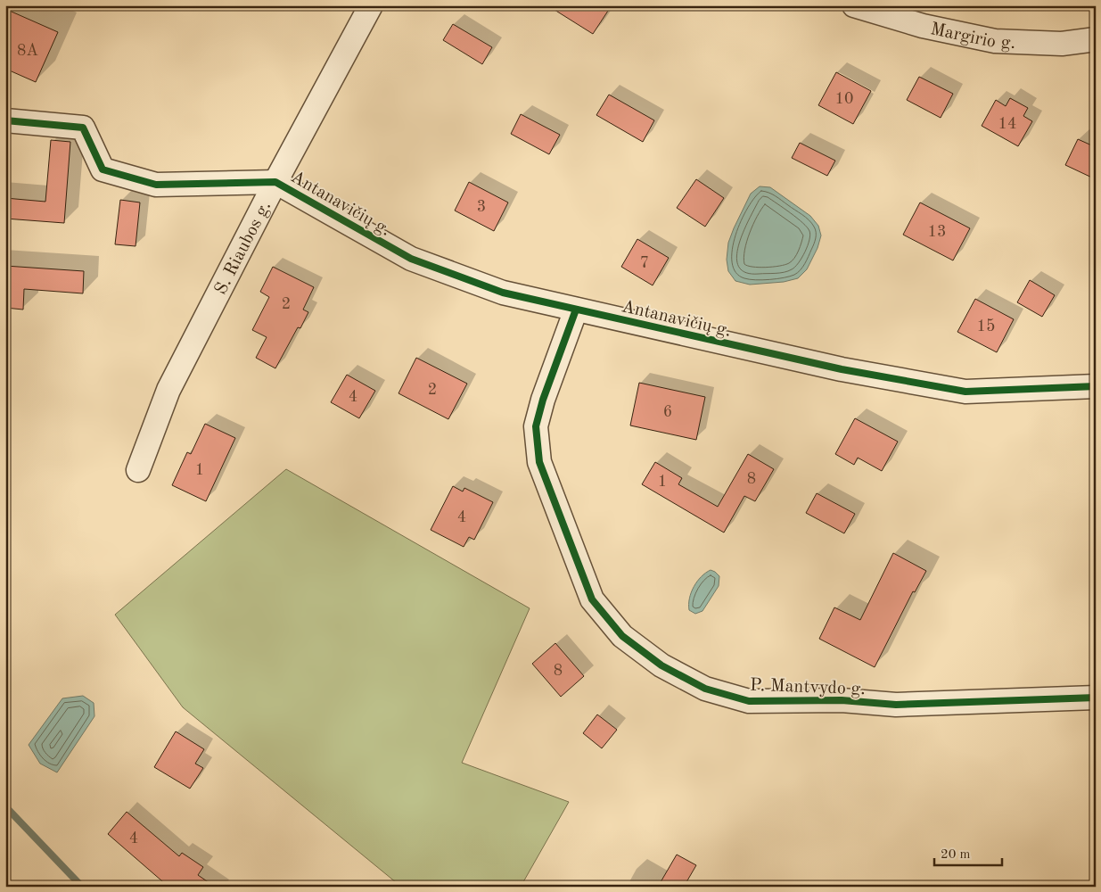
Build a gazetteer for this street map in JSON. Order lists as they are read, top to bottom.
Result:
{
  "streets": {
    "street": [
      "Margirio g.",
      "Antanavičių g.",
      "S. Riaubos g.",
      "P. Mantvydo g."
    ]
  },
  "crossings": [
    ["Antanavičių g.", "S. Riaubos g."],
    ["Antanavičių g.", "P. Mantvydo g."]
  ],
  "house_numbers": [
    "8A",
    "10",
    "14",
    "3",
    "13",
    "7",
    "2",
    "15",
    "2",
    "4",
    "6",
    "1",
    "8",
    "1",
    "4",
    "8",
    "4"
  ],
  "scale_bar": "20 m"
}
